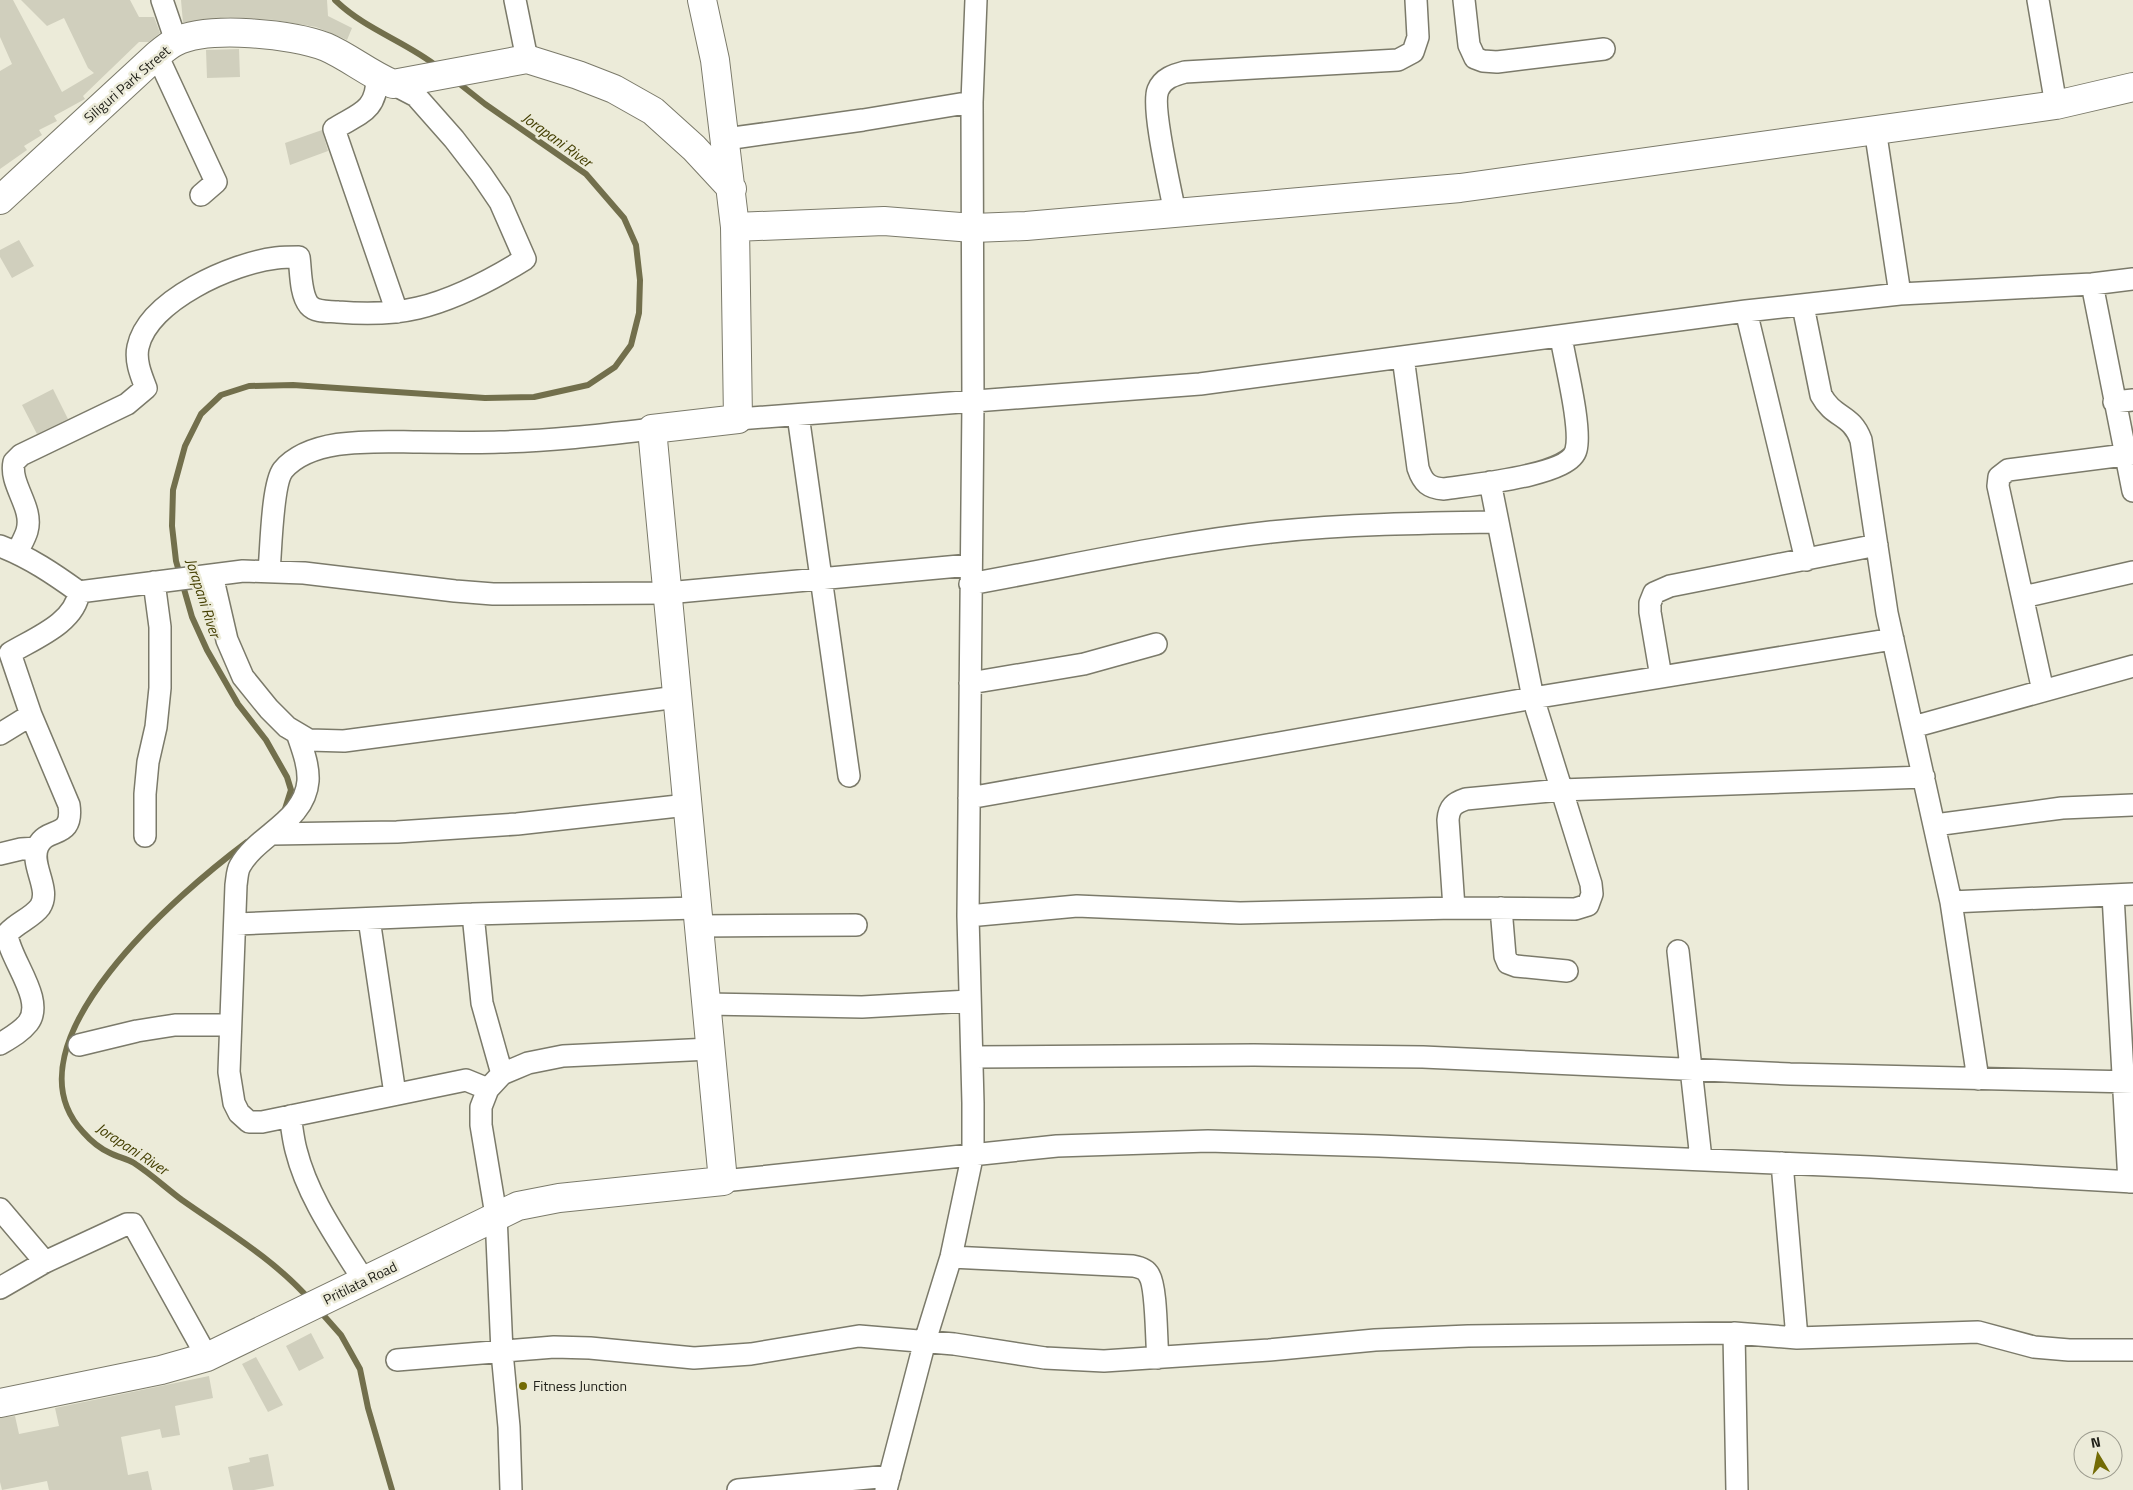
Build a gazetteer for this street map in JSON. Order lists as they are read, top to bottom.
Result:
{
  "streets": {
    "street": ["Siliguri Park Street", "Pritilata Road"]
  },
  "water": ["Jorapani River"],
  "places": ["Fitness Junction"],
  "north": "top"
}
